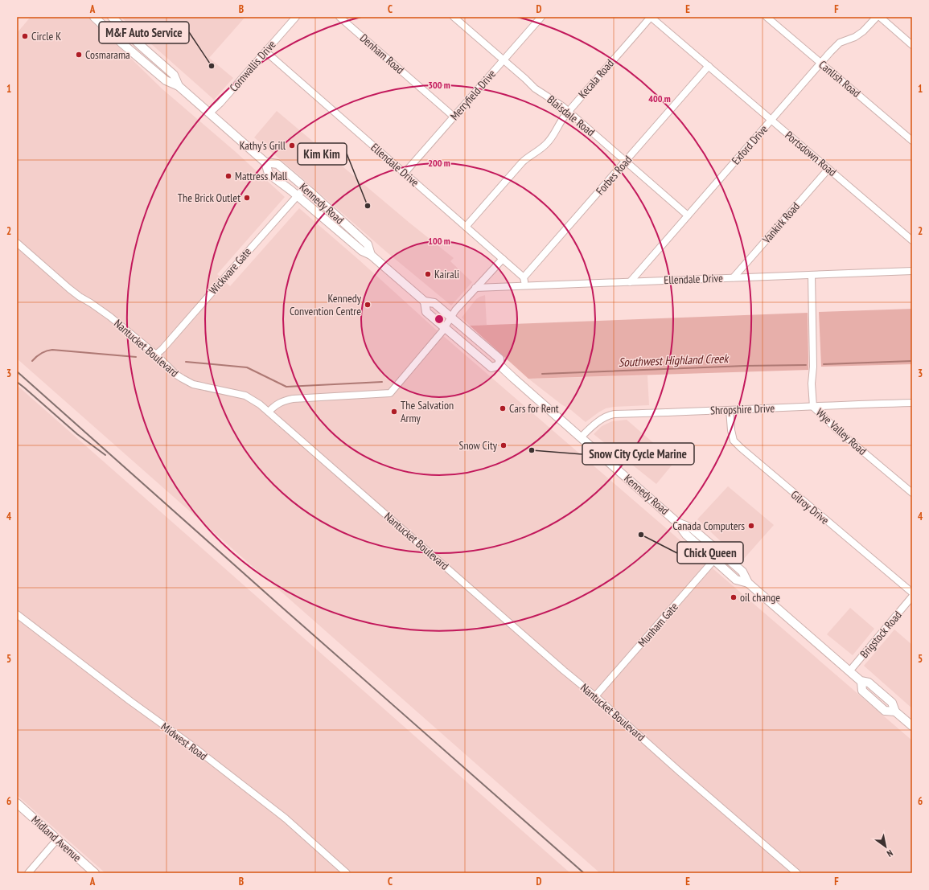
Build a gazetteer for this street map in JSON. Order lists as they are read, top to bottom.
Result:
{
  "streets": {
    "main road": ["Kennedy Road", "Midland Avenue"],
    "street": [
      "Denham Road",
      "Cornwallis Drive",
      "Kecala Road",
      "Canlish Road",
      "Merryfield Drive",
      "Blaisdale Road",
      "Exford Drive",
      "Portsdown Road",
      "Ellendale Drive",
      "Forbes Road",
      "Vankirk Road",
      "Wickware Gate",
      "Nantucket Boulevard",
      "Shropshire Drive",
      "Wye Valley Road",
      "Gilroy Drive",
      "Munham Gate",
      "Brigstock Road",
      "Midwest Road"
    ]
  },
  "crossings": [
    ["Denham Road", "Merryfield Drive"],
    ["Cornwallis Drive", "Ellendale Drive"],
    ["Cornwallis Drive", "Kennedy Road"],
    ["Kecala Road", "Blaisdale Road"],
    ["Kecala Road", "Portsdown Road"],
    ["Kecala Road", "Ellendale Drive"],
    ["Canlish Road", "Exford Drive"],
    ["Merryfield Drive", "Blaisdale Road"],
    ["Merryfield Drive", "Ellendale Drive"],
    ["Blaisdale Road", "Exford Drive"],
    ["Blaisdale Road", "Forbes Road"],
    ["Exford Drive", "Portsdown Road"],
    ["Exford Drive", "Ellendale Drive"],
    ["Portsdown Road", "Forbes Road"],
    ["Portsdown Road", "Vankirk Road"],
    ["Ellendale Drive", "Forbes Road"],
    ["Ellendale Drive", "Vankirk Road"],
    ["Ellendale Drive", "Wye Valley Road"],
    ["Kennedy Road", "Wickware Gate"],
    ["Kennedy Road", "Shropshire Drive"],
    ["Kennedy Road", "Munham Gate"],
    ["Kennedy Road", "Brigstock Road"],
    ["Wickware Gate", "Nantucket Boulevard"],
    ["Nantucket Boulevard", "Munham Gate"],
    ["Shropshire Drive", "Wye Valley Road"],
    ["Shropshire Drive", "Gilroy Drive"]
  ],
  "water": ["Southwest Highland Creek"],
  "places": [
    "Circle K",
    "Cosmarama",
    "M&F Auto Service",
    "Kathy's Grill",
    "Mattress Mall",
    "The Brick Outlet",
    "Kim Kim",
    "Kairali",
    "Kennedy Convention Centre",
    "Cars for Rent",
    "The Salvation Army",
    "Snow City",
    "Snow City Cycle Marine",
    "Canada Computers",
    "Chick Queen",
    "oil change"
  ],
  "north": "bottom right",
  "grid": {
    "columns": [
      "A",
      "B",
      "C",
      "D",
      "E",
      "F"
    ],
    "rows": [
      "1",
      "2",
      "3",
      "4",
      "5",
      "6"
    ]
  },
  "rings": [
    "300 m",
    "400 m",
    "200 m",
    "100 m"
  ]
}
